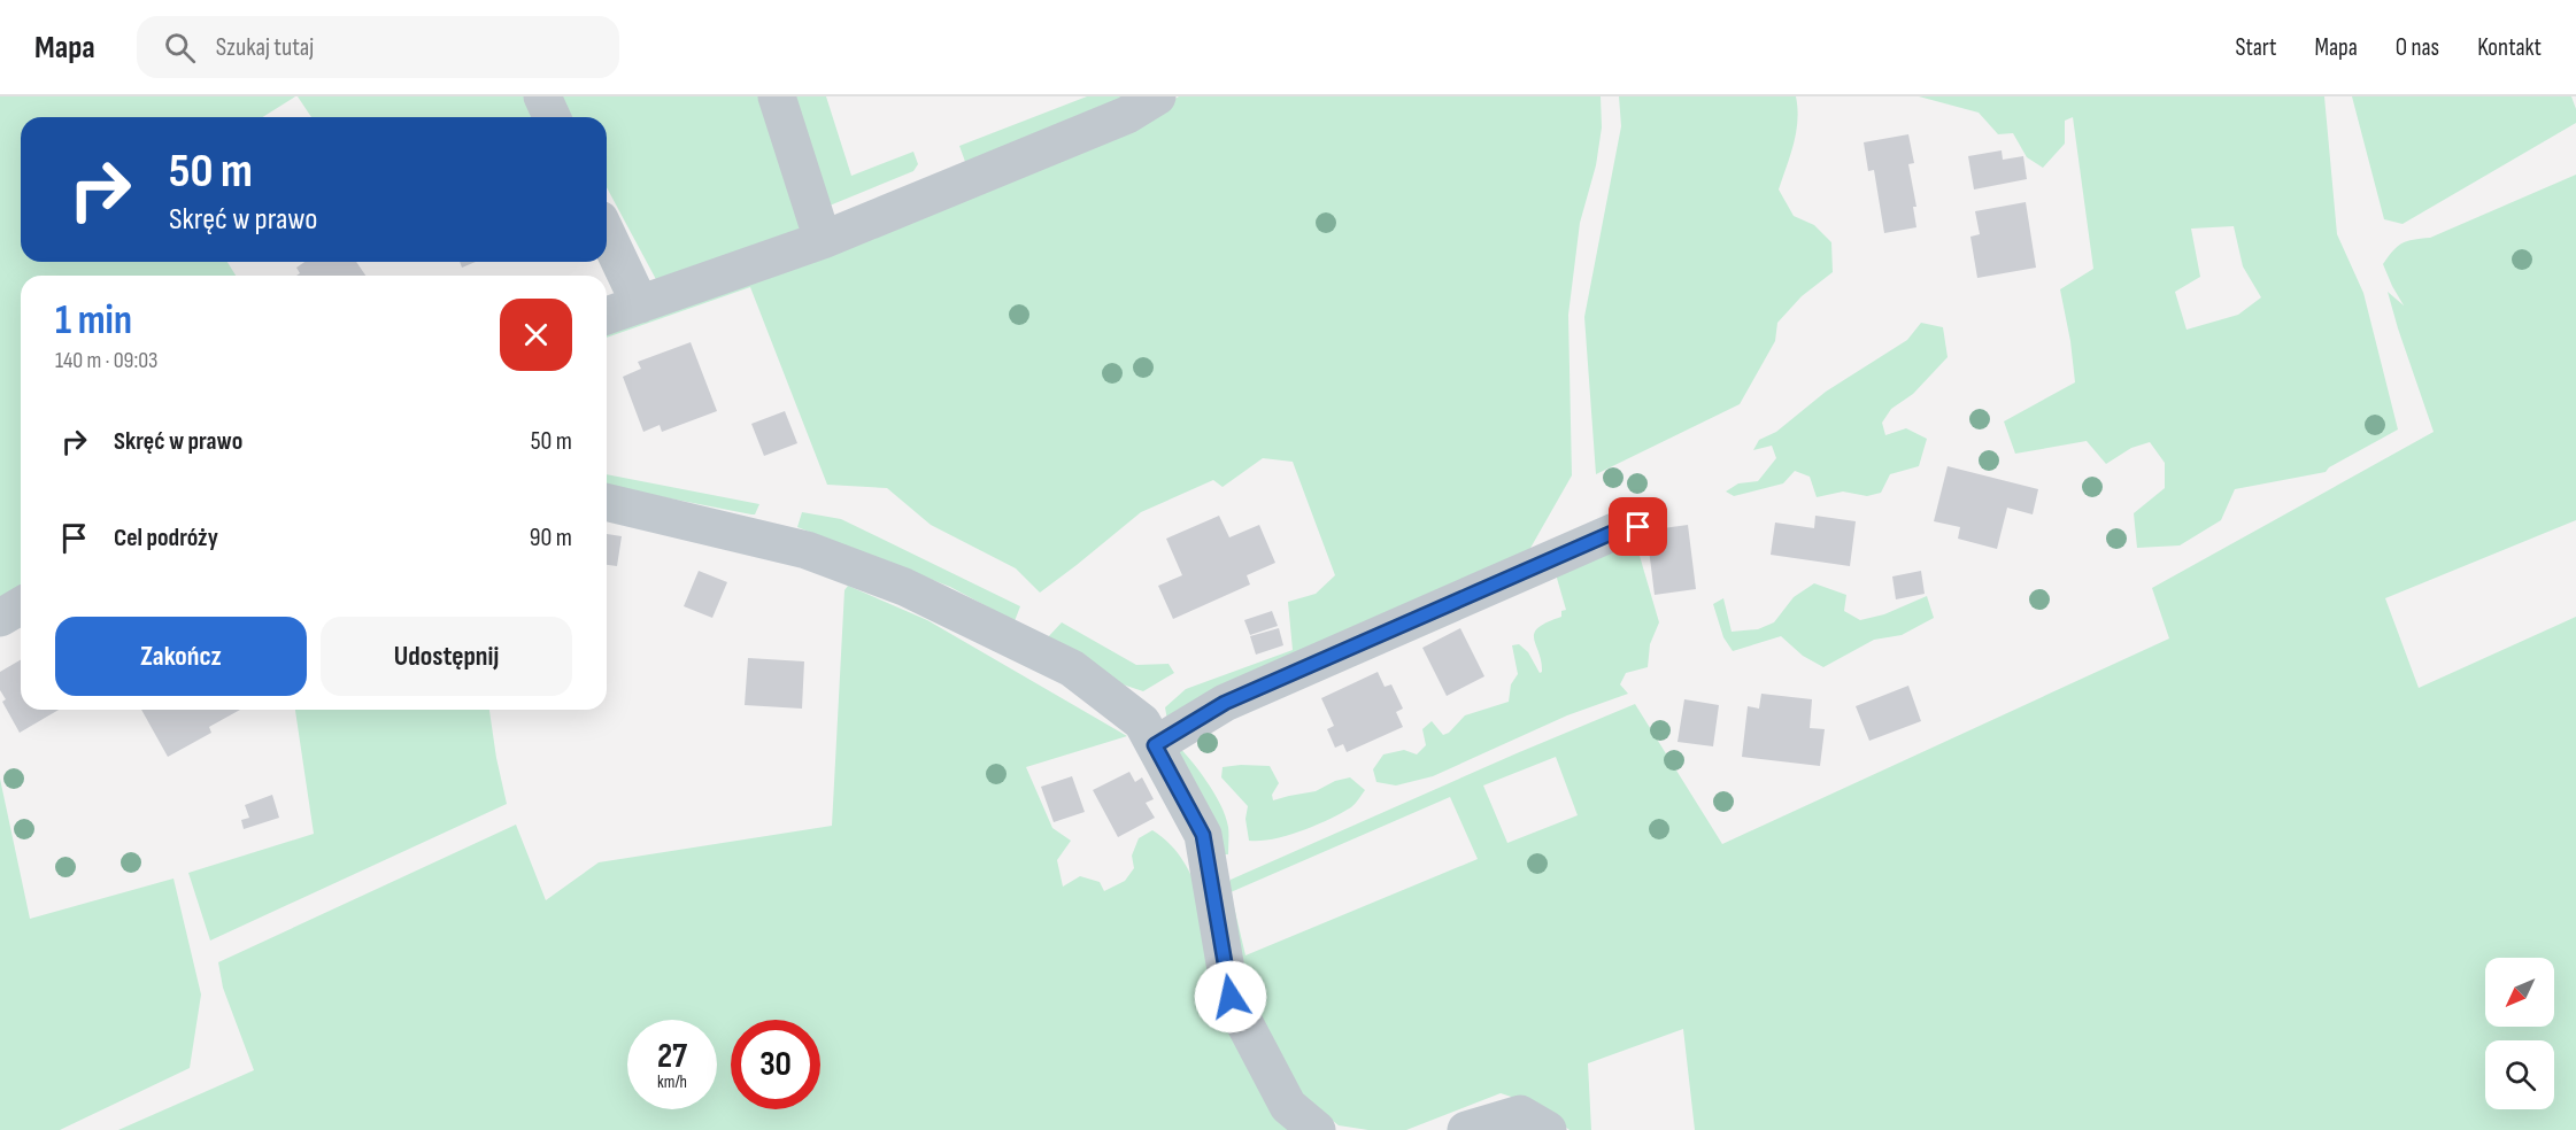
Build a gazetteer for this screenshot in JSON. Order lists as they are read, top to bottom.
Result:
{
  "north": "bottom left",
  "page": {
    "header": "Mapa",
    "search": "Szukaj tutaj",
    "nav": [
      "Start",
      "Mapa",
      "O nas",
      "Kontakt"
    ],
    "turn": ["50 m", "Skręć w prawo"],
    "heading": ["1 min", "140 m · 09:03"],
    "list": [
      {
        "name": "Skręć w prawo",
        "value": "50 m"
      },
      {
        "name": "Cel podróży",
        "value": "90 m"
      }
    ],
    "buttons": ["Zakończ", "Udostępnij"],
    "speed": "27 km/h",
    "limit": "30"
  }
}
